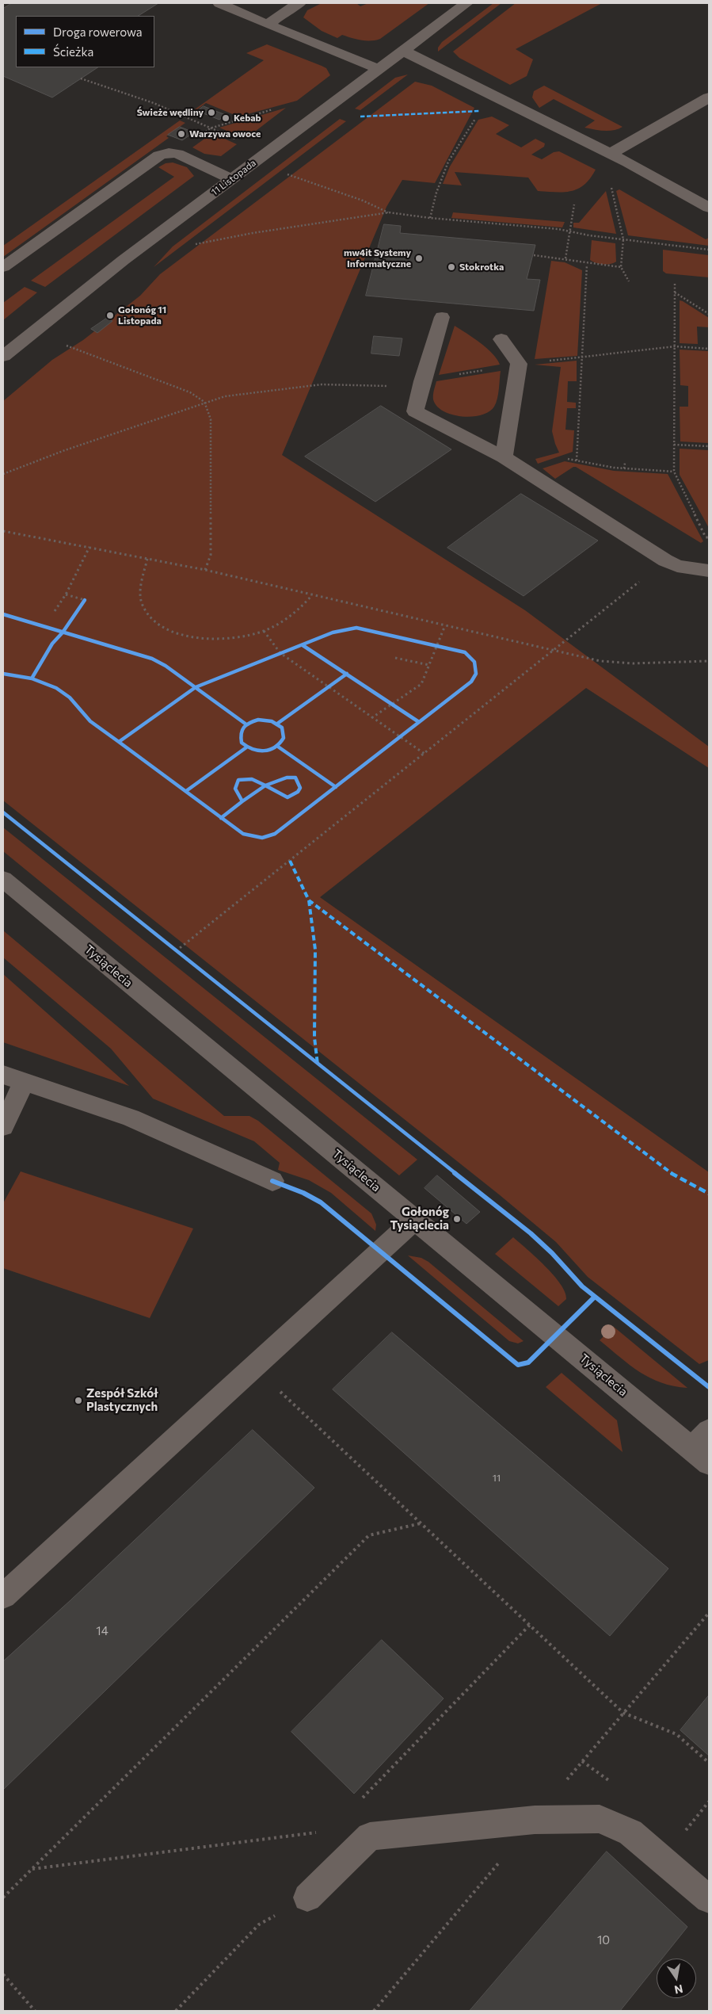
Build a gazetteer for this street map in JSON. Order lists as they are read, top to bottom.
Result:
{
  "streets": {
    "street": ["11 Listopada", "Tysiąclecia"]
  },
  "places": [
    "Świeże wędliny",
    "Kebab",
    "Warzywa owoce",
    "mw4it Systemy Informatyczne",
    "Stokrotka",
    "Gołonóg 11 Listopada",
    "Gołonóg Tysiąclecia",
    "Zespół Szkół Plastycznych"
  ],
  "house_numbers": ["11", "14", "10"],
  "legend": ["Droga rowerowa", "Ścieżka"],
  "north": "bottom"
}
